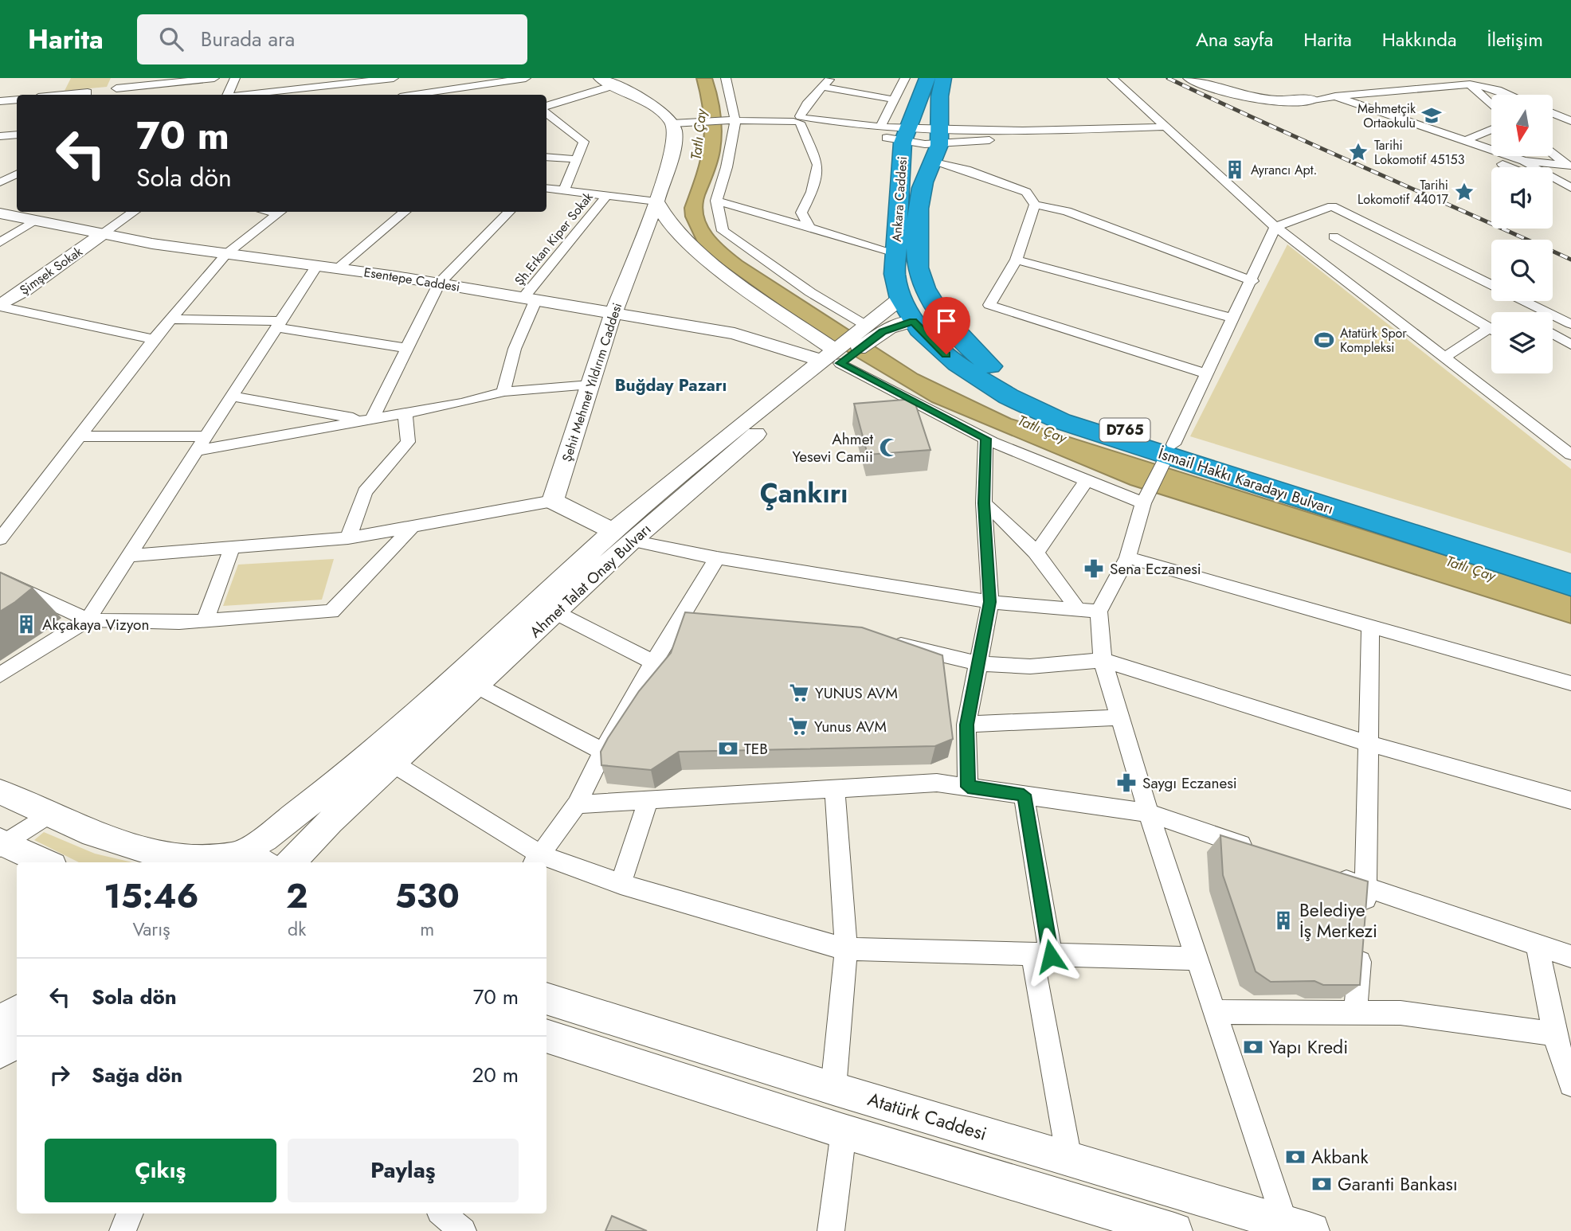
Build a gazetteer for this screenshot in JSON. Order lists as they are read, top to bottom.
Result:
{
  "streets": {
    "highway": ["Ankara Caddesi", "D765", "İsmail Hakkı Karadayı Bulvarı"],
    "street": [
      "Şh.Erkan Kiper Sokak",
      "Şimşek Sokak",
      "Esentepe Caddesi",
      "Şehit Mehmet Yıldırım Caddesi",
      "Ahmet Talat Onay Bulvarı",
      "Atatürk Caddesi"
    ]
  },
  "crossings": [
    ["Ankara Caddesi", "İsmail Hakkı Karadayı Bulvarı"],
    ["Ankara Caddesi", "Ahmet Talat Onay Bulvarı"],
    ["Şh.Erkan Kiper Sokak", "Esentepe Caddesi"],
    ["Şimşek Sokak", "Esentepe Caddesi"],
    ["Esentepe Caddesi", "Şehit Mehmet Yıldırım Caddesi"],
    ["Esentepe Caddesi", "Ahmet Talat Onay Bulvarı"],
    ["D765", "İsmail Hakkı Karadayı Bulvarı"],
    ["İsmail Hakkı Karadayı Bulvarı", "Ahmet Talat Onay Bulvarı"]
  ],
  "districts": ["Buğday Pazarı", "Çankırı"],
  "water": ["Tatlı Çay"],
  "places": {
    "school or university": ["Mehmetçik Ortaokulu"],
    "place": ["Tarihi Lokomotif 45153", "Tarihi Lokomotif 44017"],
    "building": ["Ayrancı Apt.", "Akçakaya Vizyon", "Belediye İş Merkezi"],
    "sports": ["Atatürk Spor Kompleksi"],
    "mosque": ["Ahmet Yesevi Camii"],
    "pharmacy": ["Sena Eczanesi", "Saygı Eczanesi"],
    "supermarket": ["YUNUS AVM", "Yunus AVM"],
    "bank": [
      "TEB",
      "Yapı Kredi",
      "Akbank",
      "Garanti Bankası"
    ]
  },
  "north": "bottom",
  "page": {
    "header": "Harita",
    "search": "Burada ara",
    "nav": [
      "Ana sayfa",
      "Harita",
      "Hakkında",
      "İletişim"
    ],
    "turn": ["70 m", "Sola dön"],
    "eta": [
      "15:46",
      "Varış",
      "2",
      "dk",
      "530",
      "m"
    ],
    "list": [
      {
        "name": "Sola dön",
        "value": "70 m"
      },
      {
        "name": "Sağa dön",
        "value": "20 m"
      }
    ],
    "buttons": ["Çıkış", "Paylaş"]
  }
}
